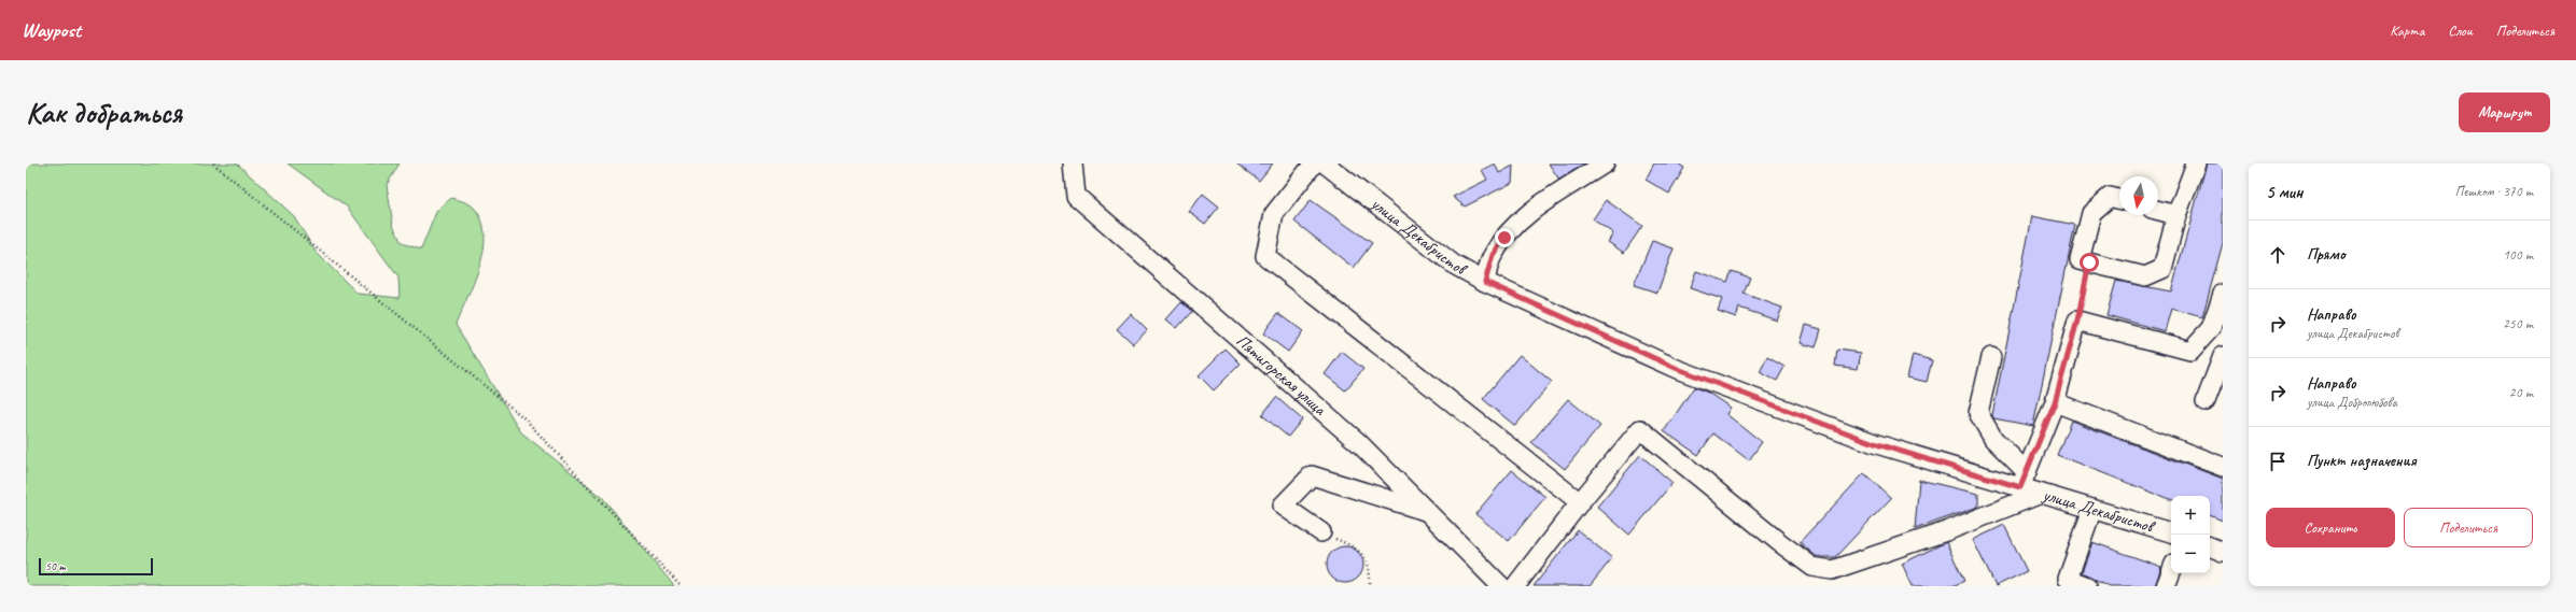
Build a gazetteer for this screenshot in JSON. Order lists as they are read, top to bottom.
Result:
{
  "streets": {
    "street": ["улица Декабристов", "Пятигорская улица"]
  },
  "scale_bar": "50 m",
  "north": "bottom",
  "page": {
    "header": "Waypost",
    "nav": ["Карта", "Слои", "Поделиться"],
    "buttons": [
      "Маршрут",
      ["Сохранить", "Поделиться"]
    ],
    "title": "Как добраться",
    "heading": ["5 мин", "Пешком · 370 m"],
    "list": [
      ["Прямо", "100 m"],
      ["Направо", "улица Декабристов", "250 m"],
      ["Направо", "улица Добролюбова", "20 m"],
      "Пункт назначения"
    ],
    "map_buttons": ["+", "−"],
    "scale": "50 m"
  }
}
